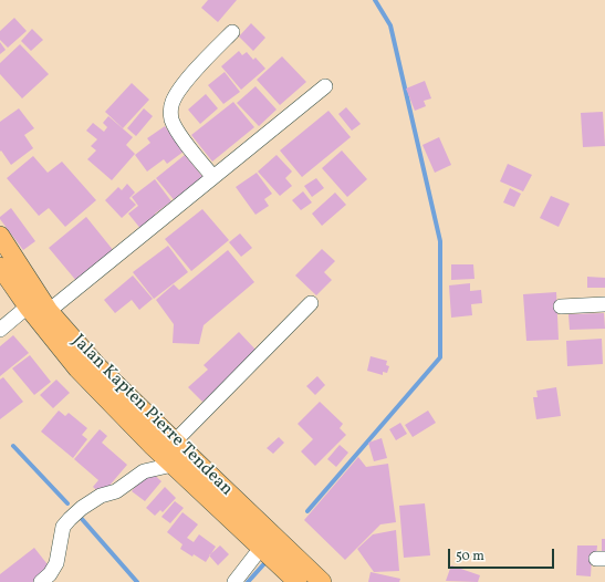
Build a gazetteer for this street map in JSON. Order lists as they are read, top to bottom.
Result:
{
  "streets": {
    "main road": ["Jalan Kapten Pierre Tendean"]
  },
  "scale_bar": "50 m"
}
